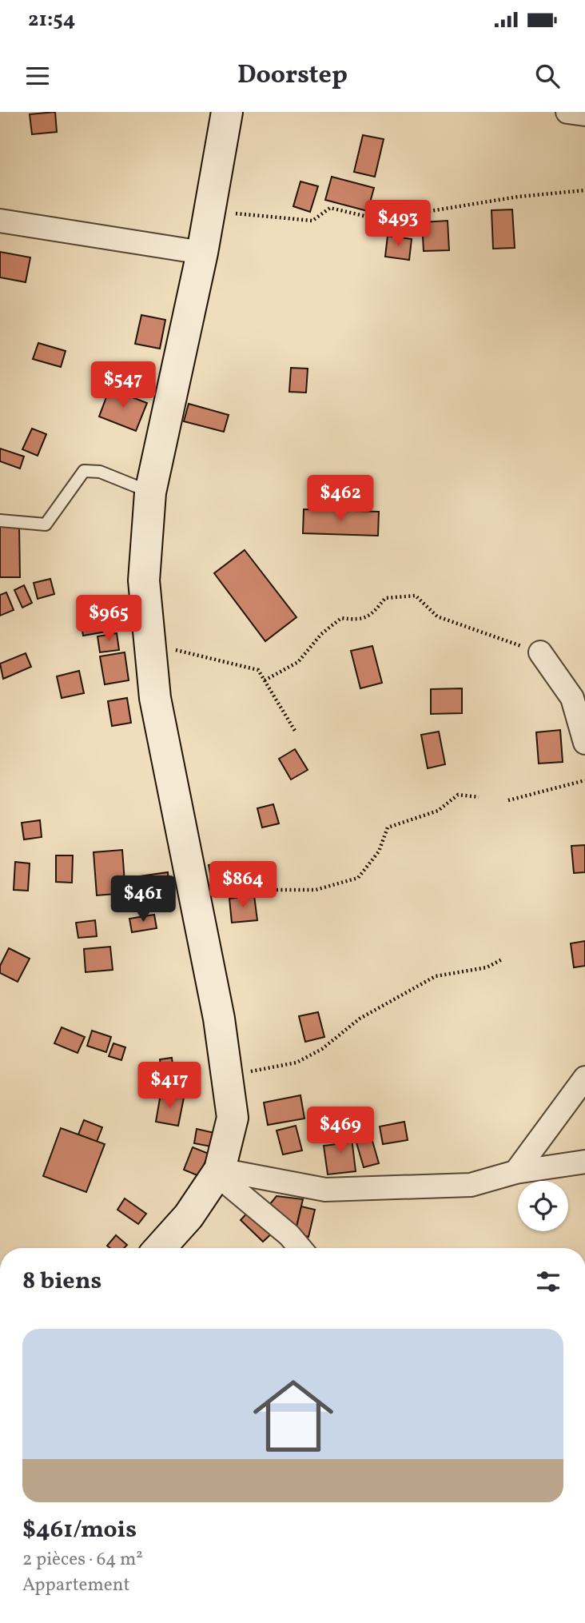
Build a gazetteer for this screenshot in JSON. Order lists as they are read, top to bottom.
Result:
{
  "page": {
    "status": "21:54",
    "header": "Doorstep",
    "price": [
      "$493",
      "$547",
      "$462",
      "$965",
      "$864",
      "$461",
      "$417",
      "$469"
    ],
    "heading": "8 biens",
    "list": [
      {
        "name": "$461/mois",
        "note": "2 pièces · 64 m² · Appartement"
      }
    ]
  }
}
